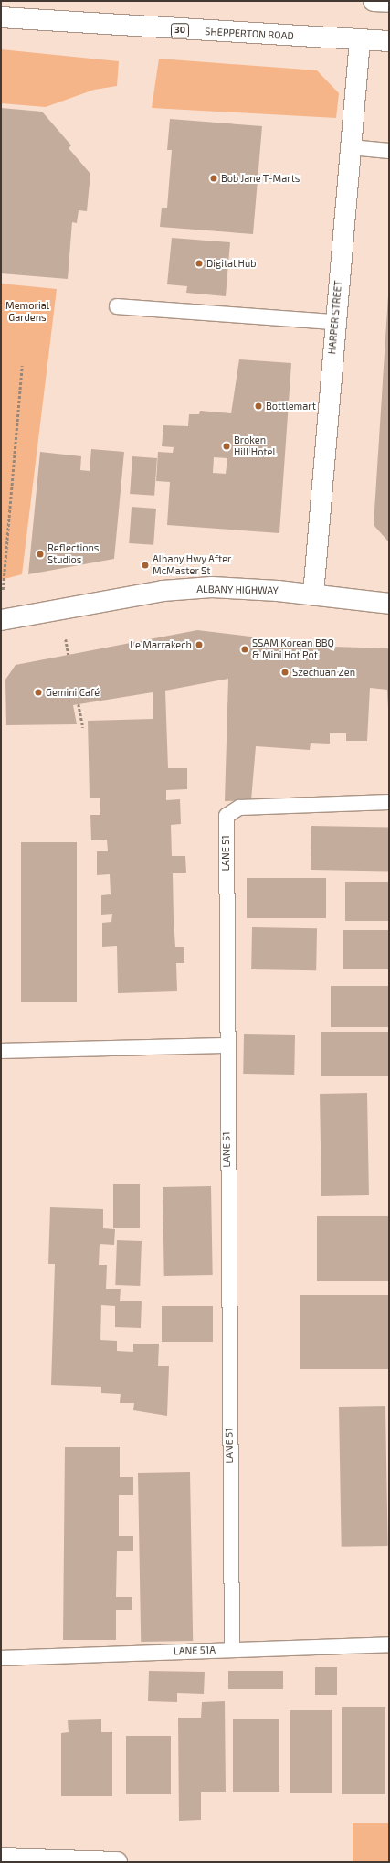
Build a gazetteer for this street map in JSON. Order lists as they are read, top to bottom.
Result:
{
  "streets": {
    "main road": [
      "30",
      "SHEPPERTON ROAD",
      "HARPER STREET",
      "ALBANY HIGHWAY"
    ],
    "lane": ["LANE 51", "LANE 51A"]
  },
  "crossings": [
    ["SHEPPERTON ROAD", "HARPER STREET"],
    ["HARPER STREET", "ALBANY HIGHWAY"],
    ["LANE 51", "LANE 51A"]
  ],
  "parks": ["Memorial Gardens"],
  "places": [
    "Bob Jane T-Marts",
    "Digital Hub",
    "Bottlemart",
    "Broken Hill Hotel",
    "Reflections Studios",
    "Albany Hwy After McMaster St",
    "Le Marrakech",
    "SSAM Korean BBQ & Mini Hot Pot",
    "Szechuan Zen",
    "Gemini Café"
  ]
}
